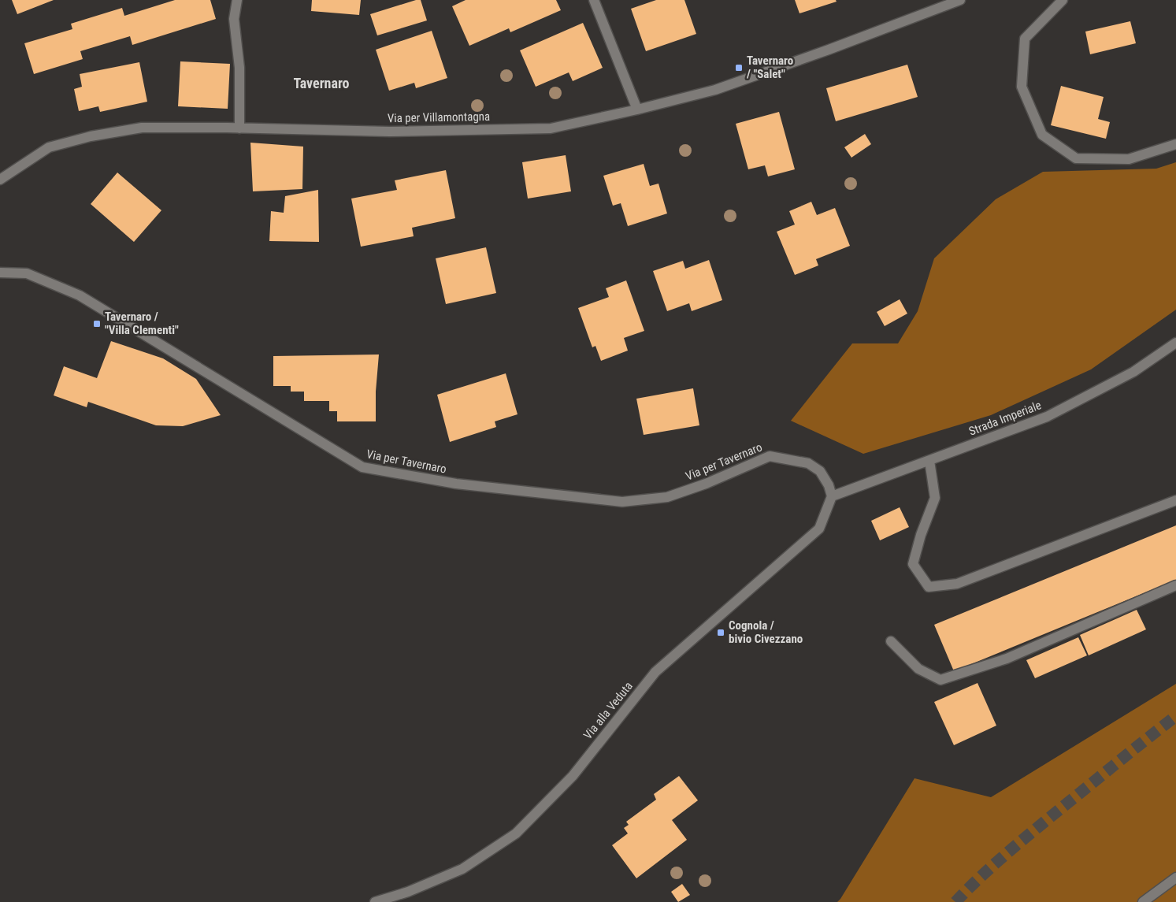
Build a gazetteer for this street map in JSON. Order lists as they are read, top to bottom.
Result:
{
  "streets": {
    "street": [
      "Via per Villamontagna",
      "Strada Imperiale",
      "Via per Tavernaro",
      "Via alla Veduta"
    ]
  },
  "crossings": [
    ["Strada Imperiale", "Via per Tavernaro"],
    ["Strada Imperiale", "Via alla Veduta"],
    ["Via per Tavernaro", "Via alla Veduta"]
  ],
  "districts": ["Tavernaro"],
  "places": {
    "transit": ["Tavernaro / \"Salet\"", "Tavernaro / \"Villa Clementi\"", "Cognola / bivio Civezzano"]
  }
}
